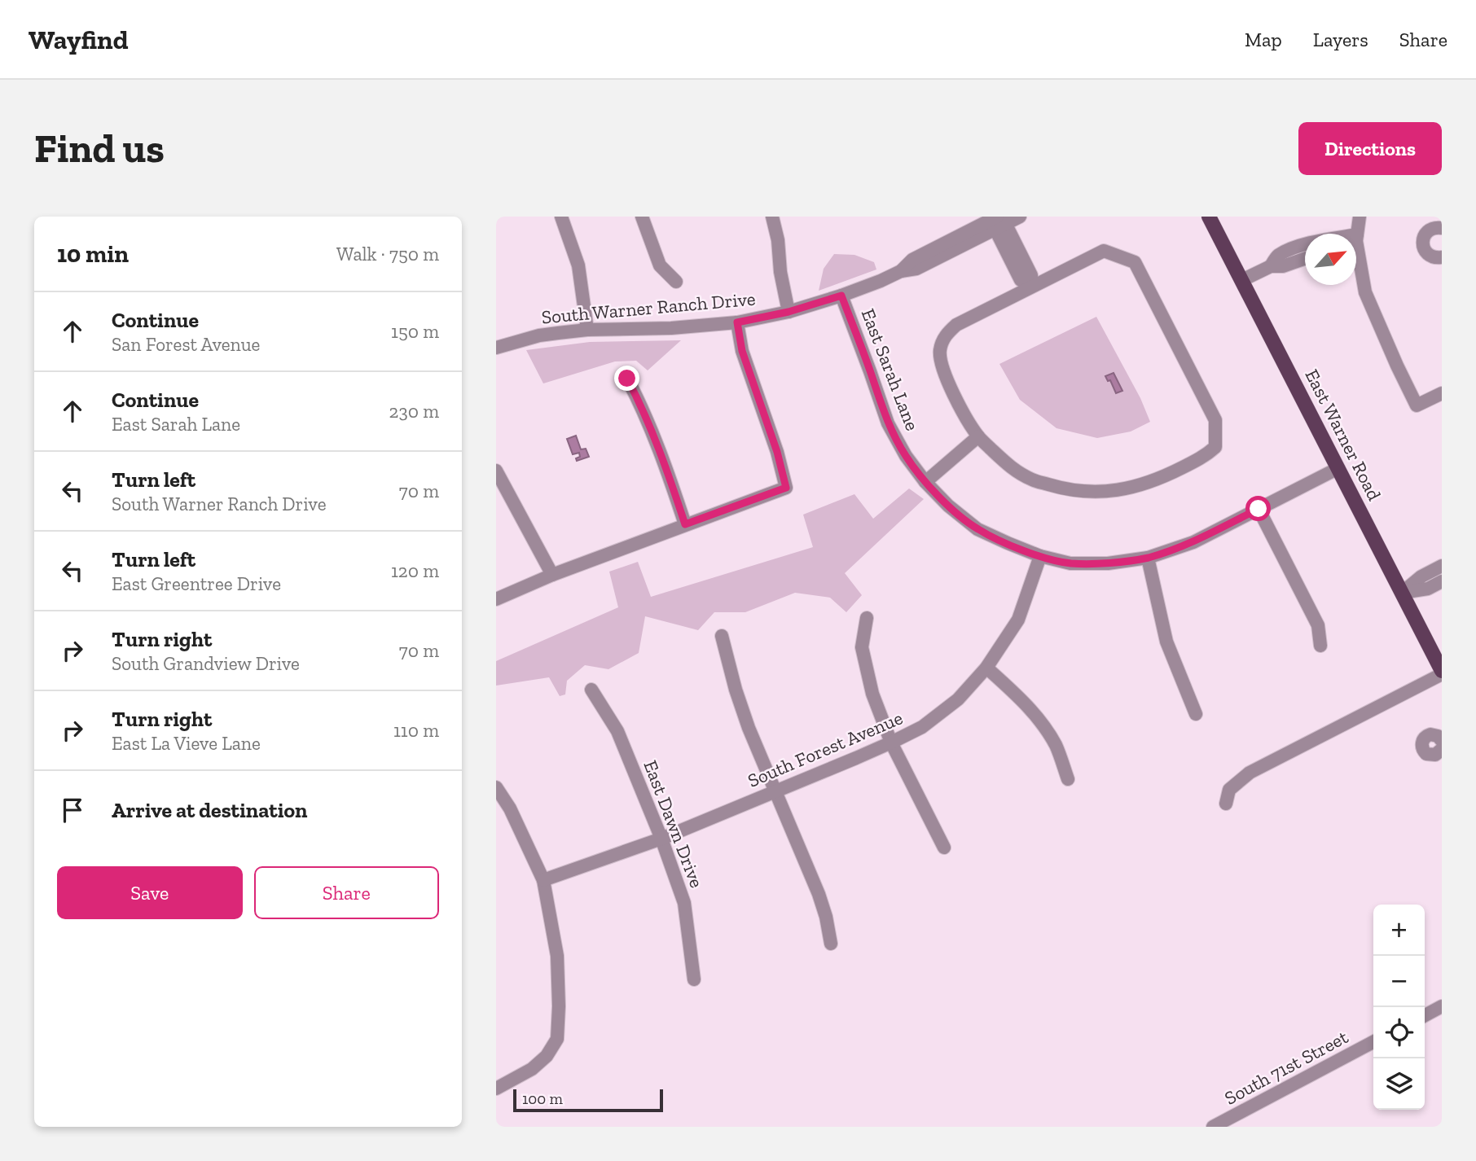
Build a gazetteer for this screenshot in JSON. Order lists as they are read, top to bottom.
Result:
{
  "streets": {
    "main road": ["East Warner Road"],
    "street": [
      "South Warner Ranch Drive",
      "East Sarah Lane",
      "South Forest Avenue",
      "East Dawn Drive",
      "South 71st Street"
    ]
  },
  "crossings": [
    ["South Warner Ranch Drive", "East Sarah Lane"],
    ["East Sarah Lane", "East Warner Road"],
    ["East Sarah Lane", "South Forest Avenue"],
    ["South Forest Avenue", "East Dawn Drive"]
  ],
  "scale_bar": "100 m",
  "north": "top right",
  "page": {
    "header": "Wayfind",
    "nav": ["Map", "Layers", "Share"],
    "buttons": [
      "Directions",
      ["Save", "Share"]
    ],
    "title": "Find us",
    "heading": ["10 min", "Walk · 750 m"],
    "list": [
      ["Continue", "San Forest Avenue", "150 m"],
      ["Continue", "East Sarah Lane", "230 m"],
      ["Turn left", "South Warner Ranch Drive", "70 m"],
      ["Turn left", "East Greentree Drive", "120 m"],
      ["Turn right", "South Grandview Drive", "70 m"],
      ["Turn right", "East La Vieve Lane", "110 m"],
      "Arrive at destination"
    ],
    "map_buttons": ["+", "−"],
    "scale": "100 m"
  }
}
